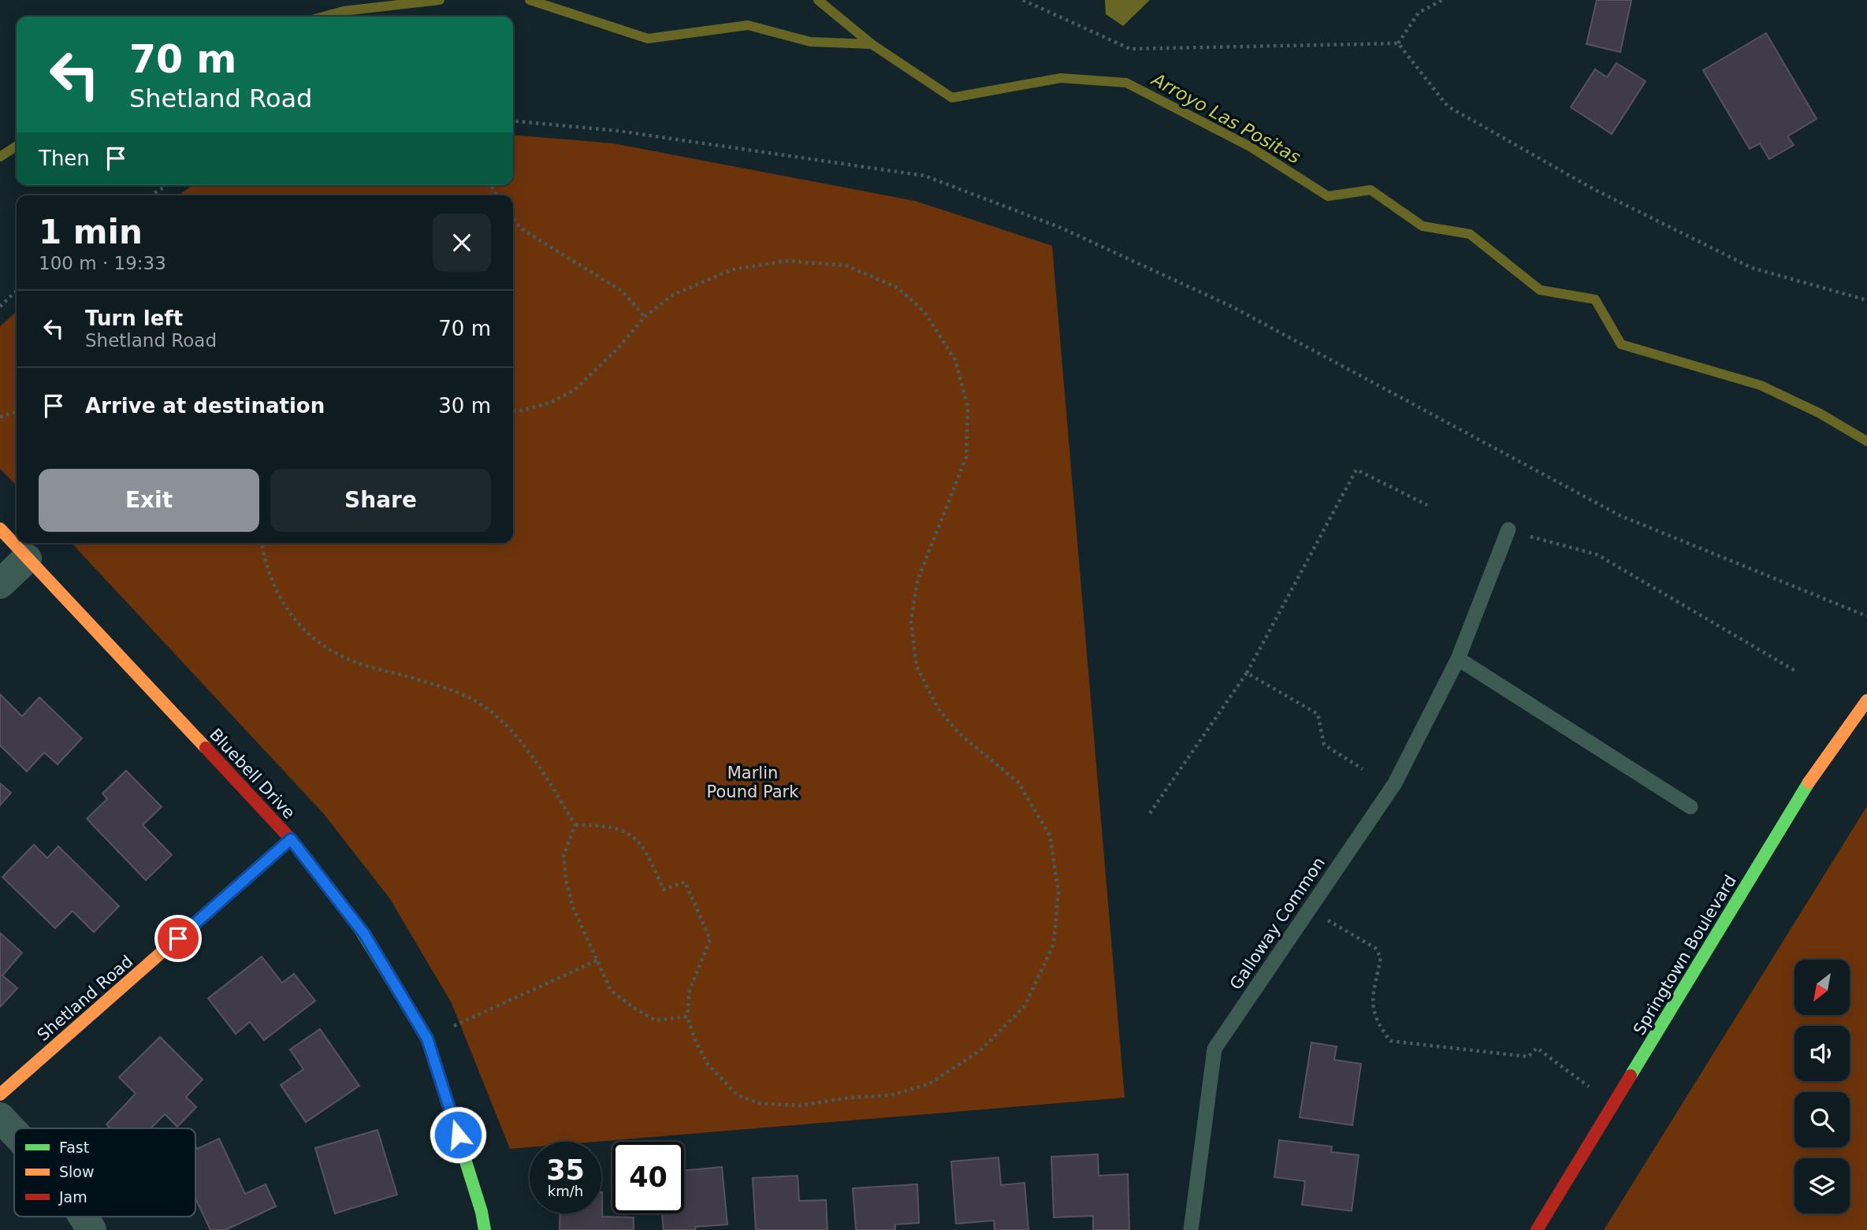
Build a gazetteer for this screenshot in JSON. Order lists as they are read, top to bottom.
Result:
{
  "streets": {
    "street": ["Bluebell Drive", "Springtown Boulevard", "Shetland Road"],
    "lane": ["Galloway Common"]
  },
  "crossings": [
    ["Bluebell Drive", "Shetland Road"]
  ],
  "water": ["Arroyo Las Positas"],
  "parks": ["Marlin Pound Park"],
  "legend": ["Fast", "Slow", "Jam"],
  "north": "bottom left",
  "page": {
    "turn": ["70 m", "Shetland Road"],
    "then": "Then",
    "heading": ["1 min", "100 m · 19:33"],
    "list": [
      {
        "name": "Turn left",
        "note": "Shetland Road",
        "value": "70 m"
      },
      {
        "name": "Arrive at destination",
        "value": "30 m"
      }
    ],
    "buttons": ["Exit", "Share"],
    "speed": "35 km/h",
    "limit": "40"
  }
}
